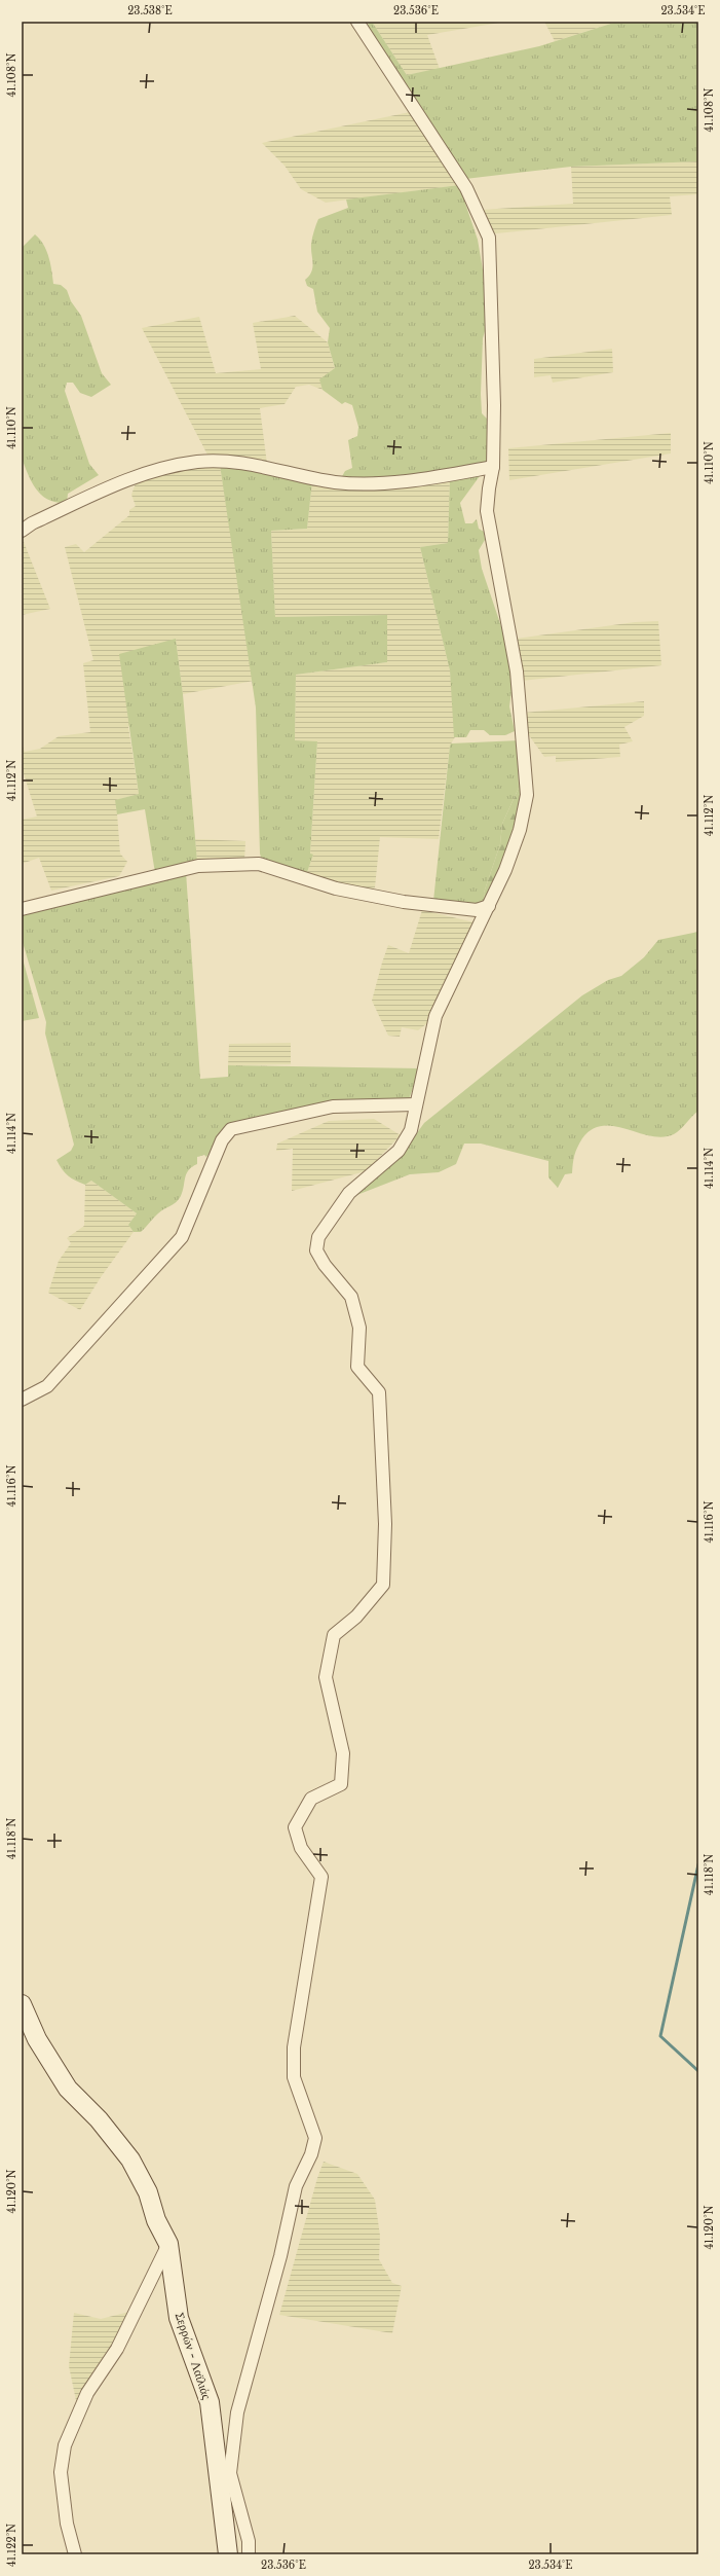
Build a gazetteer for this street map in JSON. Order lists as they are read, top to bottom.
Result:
{
  "streets": {
    "main road": ["Σερρών - Λαϊλιάς"]
  },
  "coordinates": [
    "23.538°E",
    "23.536°E",
    "23.534°E",
    "41.108°N",
    "41.110°N",
    "41.112°N",
    "41.114°N",
    "41.116°N",
    "41.118°N",
    "41.120°N",
    "41.122°N"
  ]
}
